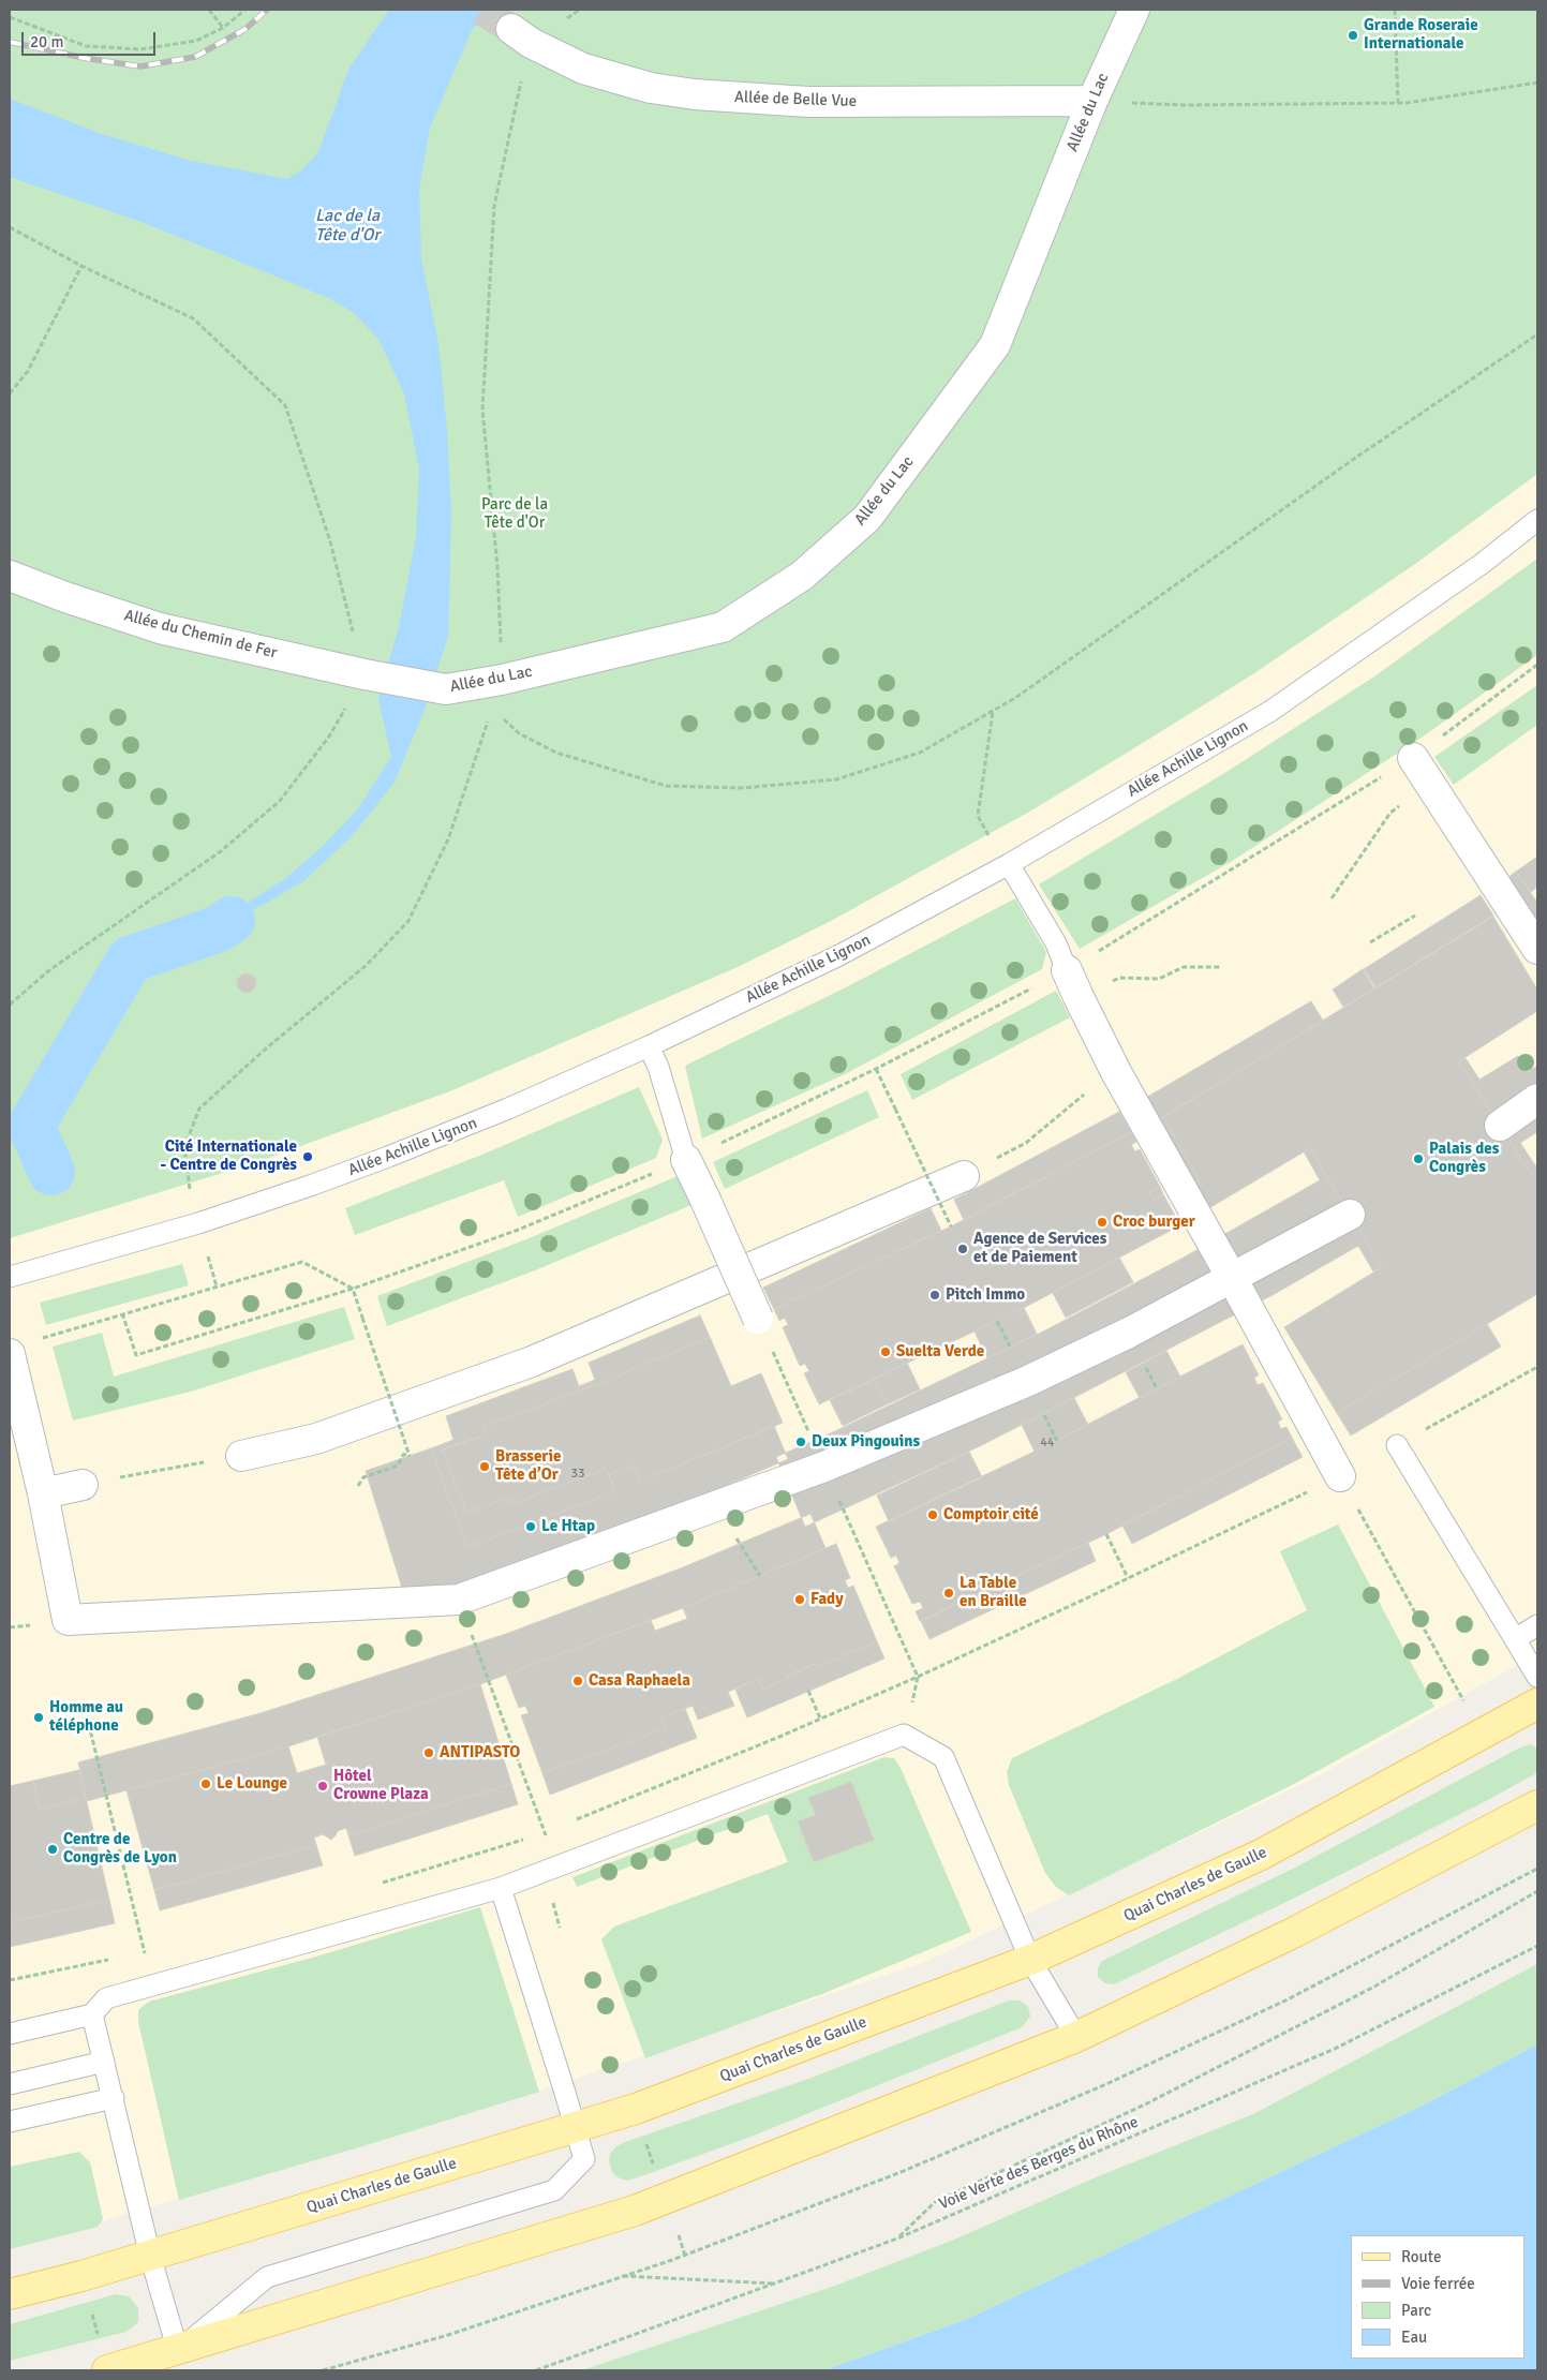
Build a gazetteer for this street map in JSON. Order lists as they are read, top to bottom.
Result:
{
  "streets": {
    "main road": ["Quai Charles de Gaulle"],
    "street": ["Allée de Belle Vue", "Allée du Lac", "Allée du Chemin de Fer"],
    "lane": ["Allée Achille Lignon"],
    "path": ["Voie Verte des Berges du Rhône"]
  },
  "crossings": [
    ["Allée de Belle Vue", "Allée du Lac"],
    ["Allée du Lac", "Allée du Chemin de Fer"]
  ],
  "water": ["Lac de la Tête d'Or"],
  "parks": ["Parc de la Tête d'Or"],
  "places": [
    "Grande Roseraie Internationale",
    "Cité Internationale - Centre de Congrès",
    "Palais des Congrès",
    "Croc burger",
    "Agence de Services et de Paiement",
    "Pitch Immo",
    "Suelta Verde",
    "Deux Pingouins",
    "Brasserie Tête d’Or",
    "Comptoir cité",
    "Le Htap",
    "La Table en Braille",
    "Fady",
    "Casa Raphaela",
    "Homme au téléphone",
    "ANTIPASTO",
    "Le Lounge",
    "Hôtel Crowne Plaza",
    "Centre de Congrès de Lyon"
  ],
  "house_numbers": ["44", "33"],
  "legend": [
    "Route",
    "Voie ferrée",
    "Parc",
    "Eau"
  ],
  "scale_bar": "20 m"
}
